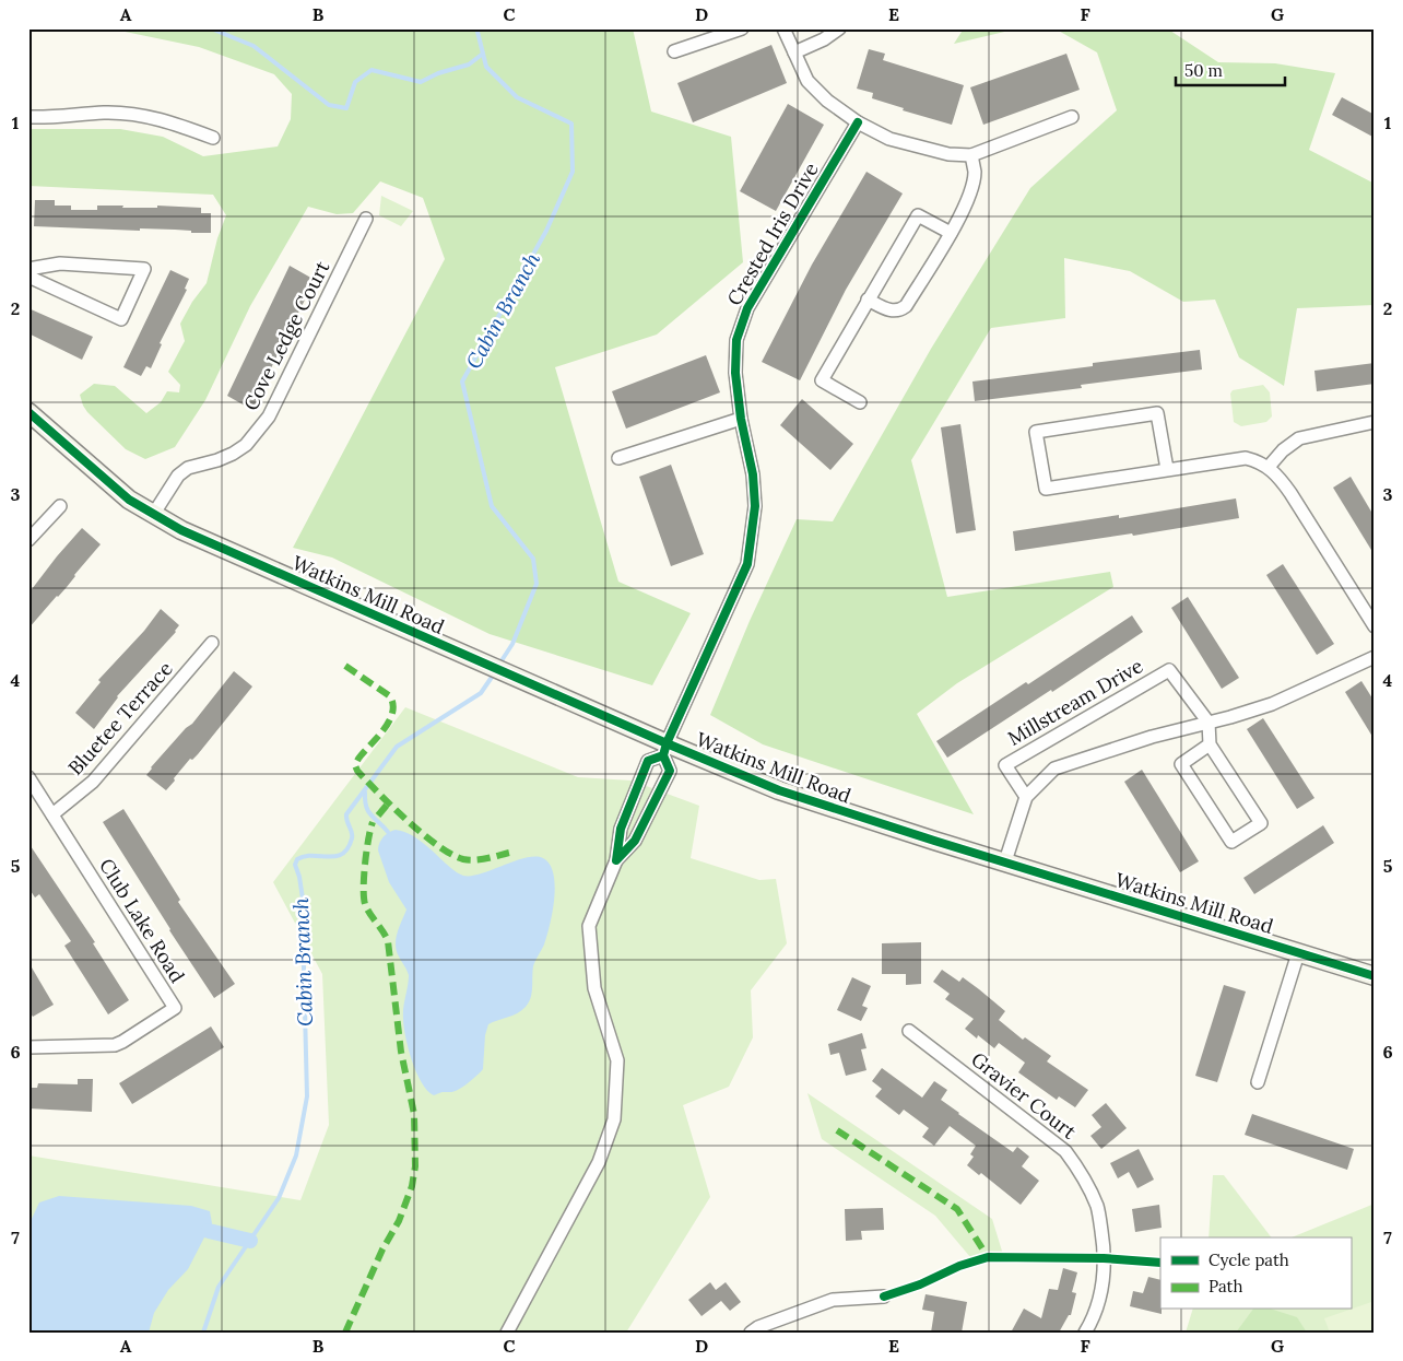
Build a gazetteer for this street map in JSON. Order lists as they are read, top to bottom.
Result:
{
  "streets": {
    "street": [
      "Crested Iris Drive",
      "Cove Ledge Court",
      "Watkins Mill Road",
      "Millstream Drive",
      "Bluetee Terrace",
      "Club Lake Road",
      "Gravier Court"
    ]
  },
  "crossings": [
    ["Crested Iris Drive", "Watkins Mill Road"],
    ["Cove Ledge Court", "Watkins Mill Road"],
    ["Bluetee Terrace", "Club Lake Road"]
  ],
  "water": ["Cabin Branch"],
  "legend": ["Cycle path", "Path"],
  "scale_bar": "50 m",
  "grid": {
    "columns": [
      "A",
      "B",
      "C",
      "D",
      "E",
      "F",
      "G"
    ],
    "rows": [
      "1",
      "2",
      "3",
      "4",
      "5",
      "6",
      "7"
    ]
  }
}
